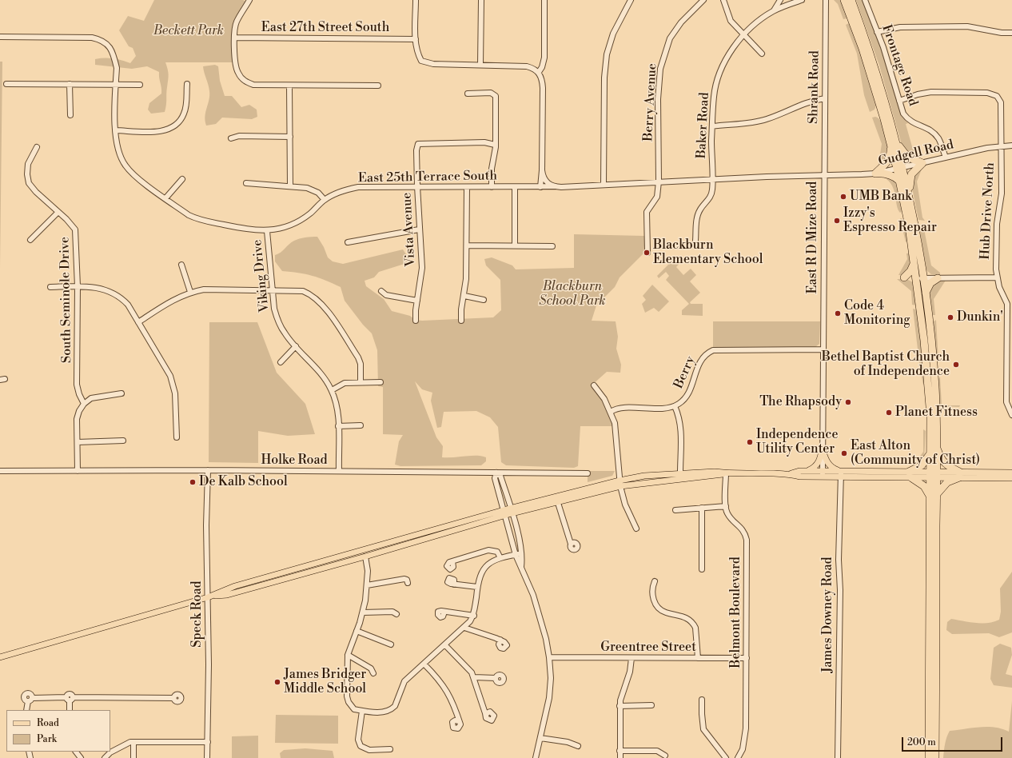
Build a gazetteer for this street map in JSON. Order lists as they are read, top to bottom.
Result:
{
  "streets": {
    "street": [
      "East 27th Street South",
      "Frontage Road",
      "Shrank Road",
      "Berry Avenue",
      "Baker Road",
      "Gudgell Road",
      "East 25th Terrace South",
      "Hub Drive North",
      "Vista Avenue",
      "East R D Mize Road",
      "Viking Drive",
      "South Seminole Drive",
      "Berry",
      "Holke Road",
      "Belmont Boulevard",
      "Speck Road",
      "James Downey Road",
      "Greentree Street"
    ]
  },
  "crossings": [
    ["Frontage Road", "Gudgell Road"],
    ["Frontage Road", "Hub Drive North"],
    ["Shrank Road", "Gudgell Road"],
    ["Shrank Road", "East R D Mize Road"],
    ["Berry Avenue", "East R D Mize Road"],
    ["Baker Road", "East R D Mize Road"],
    ["Gudgell Road", "Hub Drive North"],
    ["Gudgell Road", "East R D Mize Road"],
    ["East 25th Terrace South", "Vista Avenue"],
    ["East 25th Terrace South", "East R D Mize Road"],
    ["East 25th Terrace South", "Viking Drive"],
    ["East R D Mize Road", "Berry"],
    ["Viking Drive", "Holke Road"],
    ["Holke Road", "Speck Road"],
    ["Belmont Boulevard", "Greentree Street"]
  ],
  "parks": ["Beckett Park", "Blackburn School Park"],
  "places": [
    "UMB Bank",
    "Izzy's Espresso Repair",
    "Blackburn Elementary School",
    "Code 4 Monitoring",
    "Dunkin'",
    "Bethel Baptist Church of Independence",
    "The Rhapsody",
    "Planet Fitness",
    "Independence Utility Center",
    "East Alton (Community of Christ)",
    "De Kalb School",
    "James Bridger Middle School"
  ],
  "legend": ["Road", "Park"],
  "scale_bar": "200 m"
}
